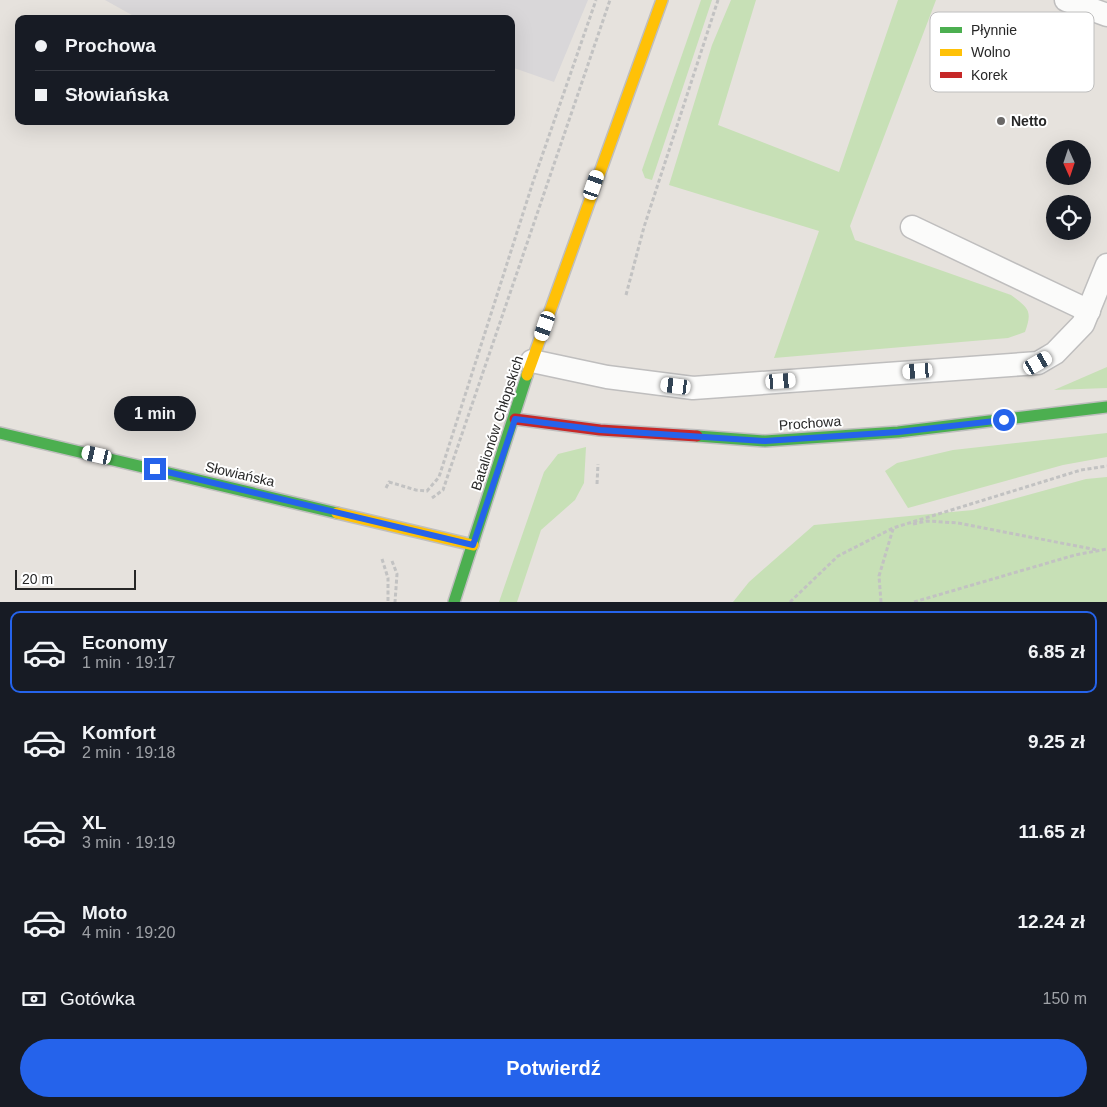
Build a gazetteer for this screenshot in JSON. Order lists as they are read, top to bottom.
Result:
{
  "streets": {
    "street": ["Batalionów Chłopskich", "Prochowa", "Słowiańska"]
  },
  "crossings": [
    ["Batalionów Chłopskich", "Prochowa"],
    ["Batalionów Chłopskich", "Słowiańska"]
  ],
  "places": ["Netto"],
  "legend": ["Płynnie", "Wolno", "Korek"],
  "scale_bar": "20 m",
  "north": "bottom",
  "page": {
    "banner": ["Prochowa", "Słowiańska"],
    "bubble": "1 min",
    "scale": "20 m",
    "list": [
      {
        "name": "Economy",
        "note": "1 min · 19:17",
        "value": "6.85 zł"
      },
      {
        "name": "Komfort",
        "note": "2 min · 19:18",
        "value": "9.25 zł"
      },
      {
        "name": "XL",
        "note": "3 min · 19:19",
        "value": "11.65 zł"
      },
      {
        "name": "Moto",
        "note": "4 min · 19:20",
        "value": "12.24 zł"
      }
    ],
    "pay": ["Gotówka", "150 m"],
    "buttons": "Potwierdź"
  }
}
